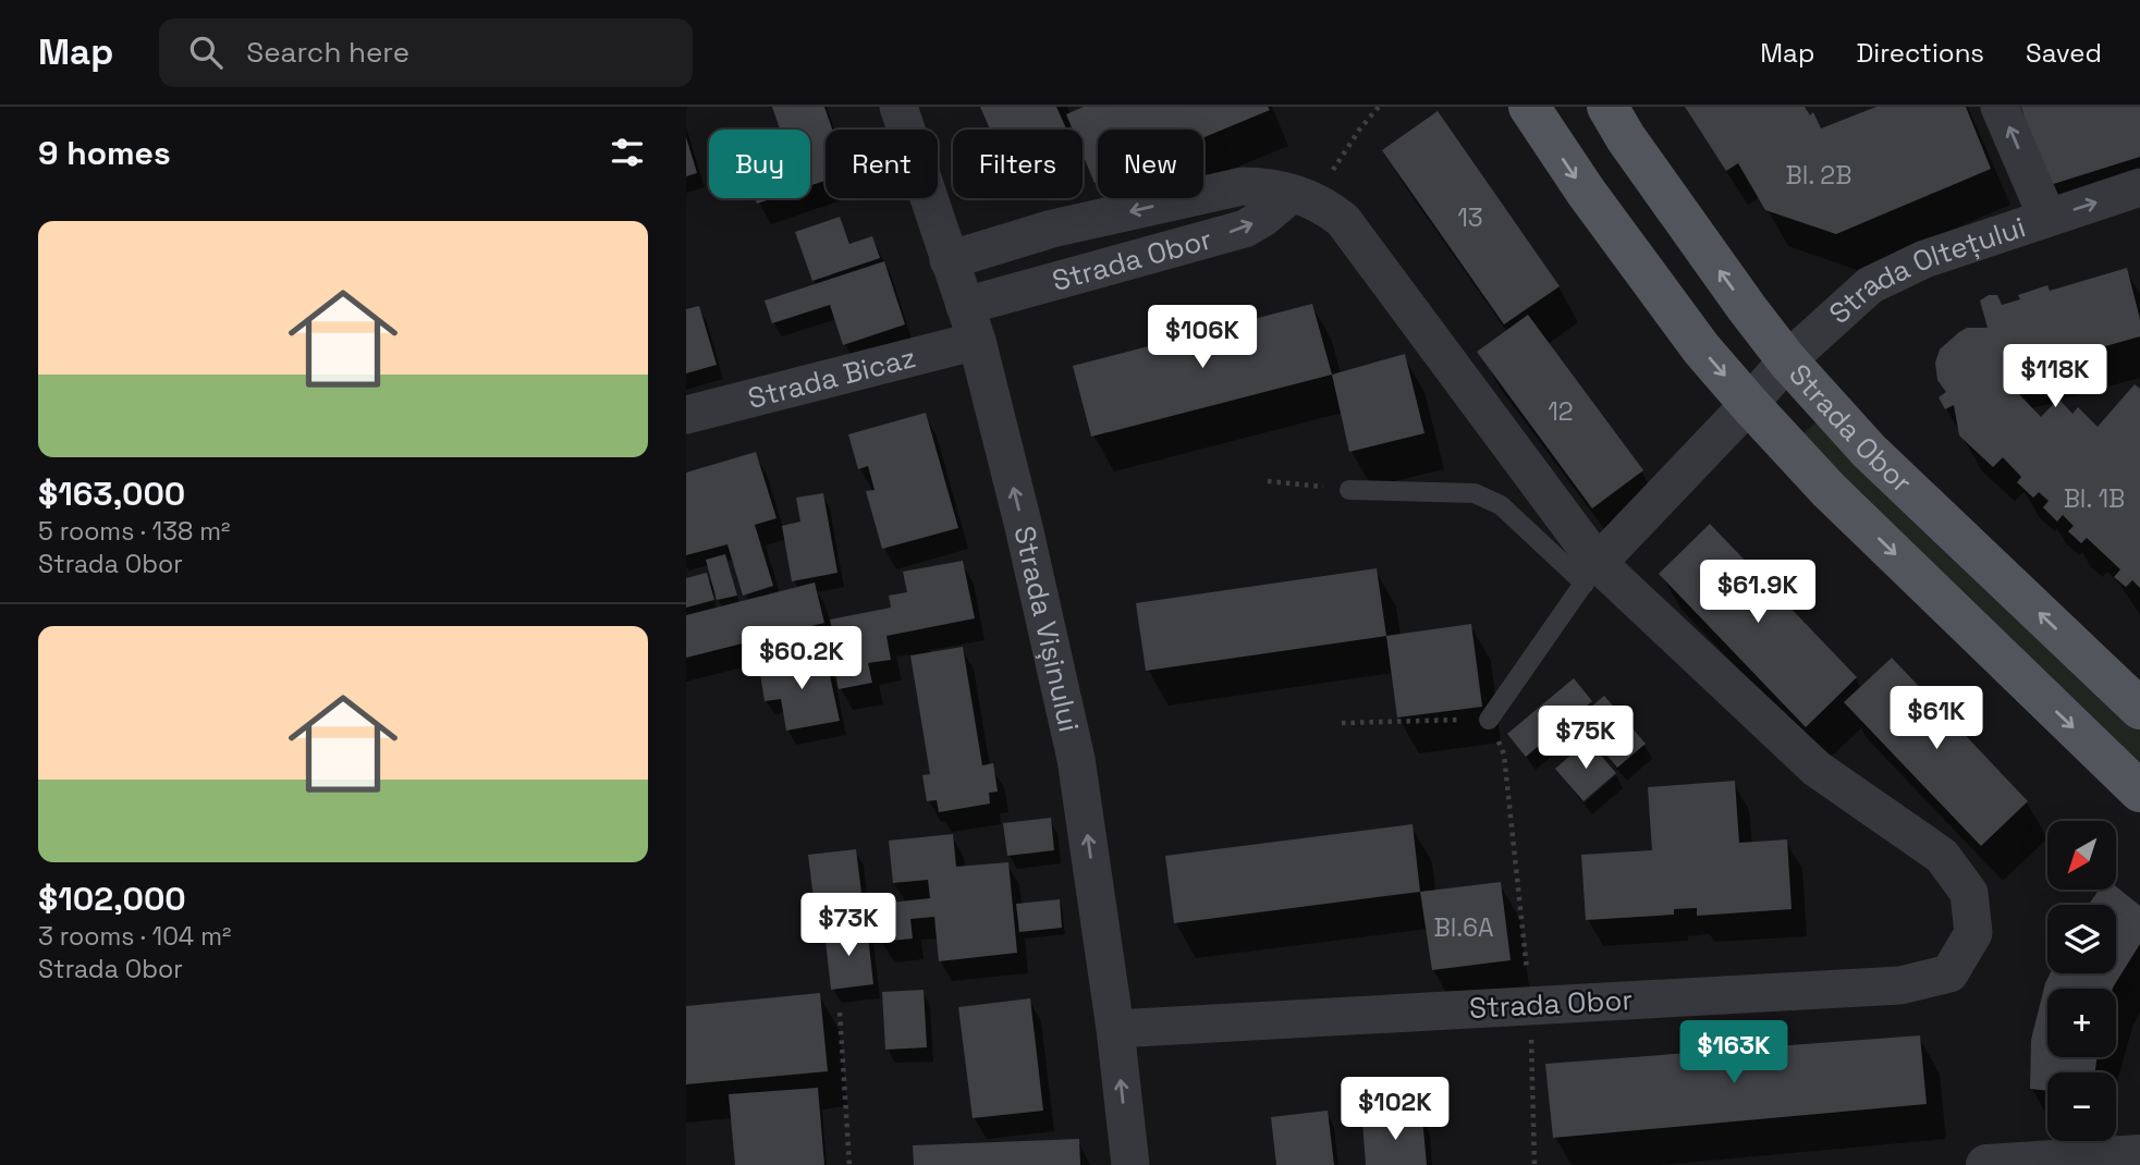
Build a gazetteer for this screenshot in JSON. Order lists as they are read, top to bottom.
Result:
{
  "streets": {
    "main road": ["Strada Obor"],
    "street": ["Strada Oltețului", "Strada Bicaz", "Strada Vișinului"]
  },
  "crossings": [
    ["Strada Obor", "Strada Oltețului"],
    ["Strada Obor", "Strada Vișinului"],
    ["Strada Bicaz", "Strada Vișinului"]
  ],
  "one_way": ["Strada Vișinului"],
  "house_numbers": [
    "Bl. 2B",
    "13",
    "12",
    "Bl. 1B",
    "Bl.6A"
  ],
  "north": "bottom left",
  "page": {
    "header": "Map",
    "search": "Search here",
    "nav": ["Map", "Directions", "Saved"],
    "heading": "9 homes",
    "chip": [
      "Buy",
      "Rent",
      "Filters",
      "New"
    ],
    "list": [
      {
        "name": "$163,000",
        "note": "5 rooms · 138 m² · Strada Obor"
      },
      {
        "name": "$102,000",
        "note": "3 rooms · 104 m² · Strada Obor"
      }
    ],
    "price": [
      "$106K",
      "$118K",
      "$61.9K",
      "$60.2K",
      "$61K",
      "$75K",
      "$73K",
      "$163K",
      "$102K"
    ],
    "map_buttons": ["+", "−"]
  }
}
